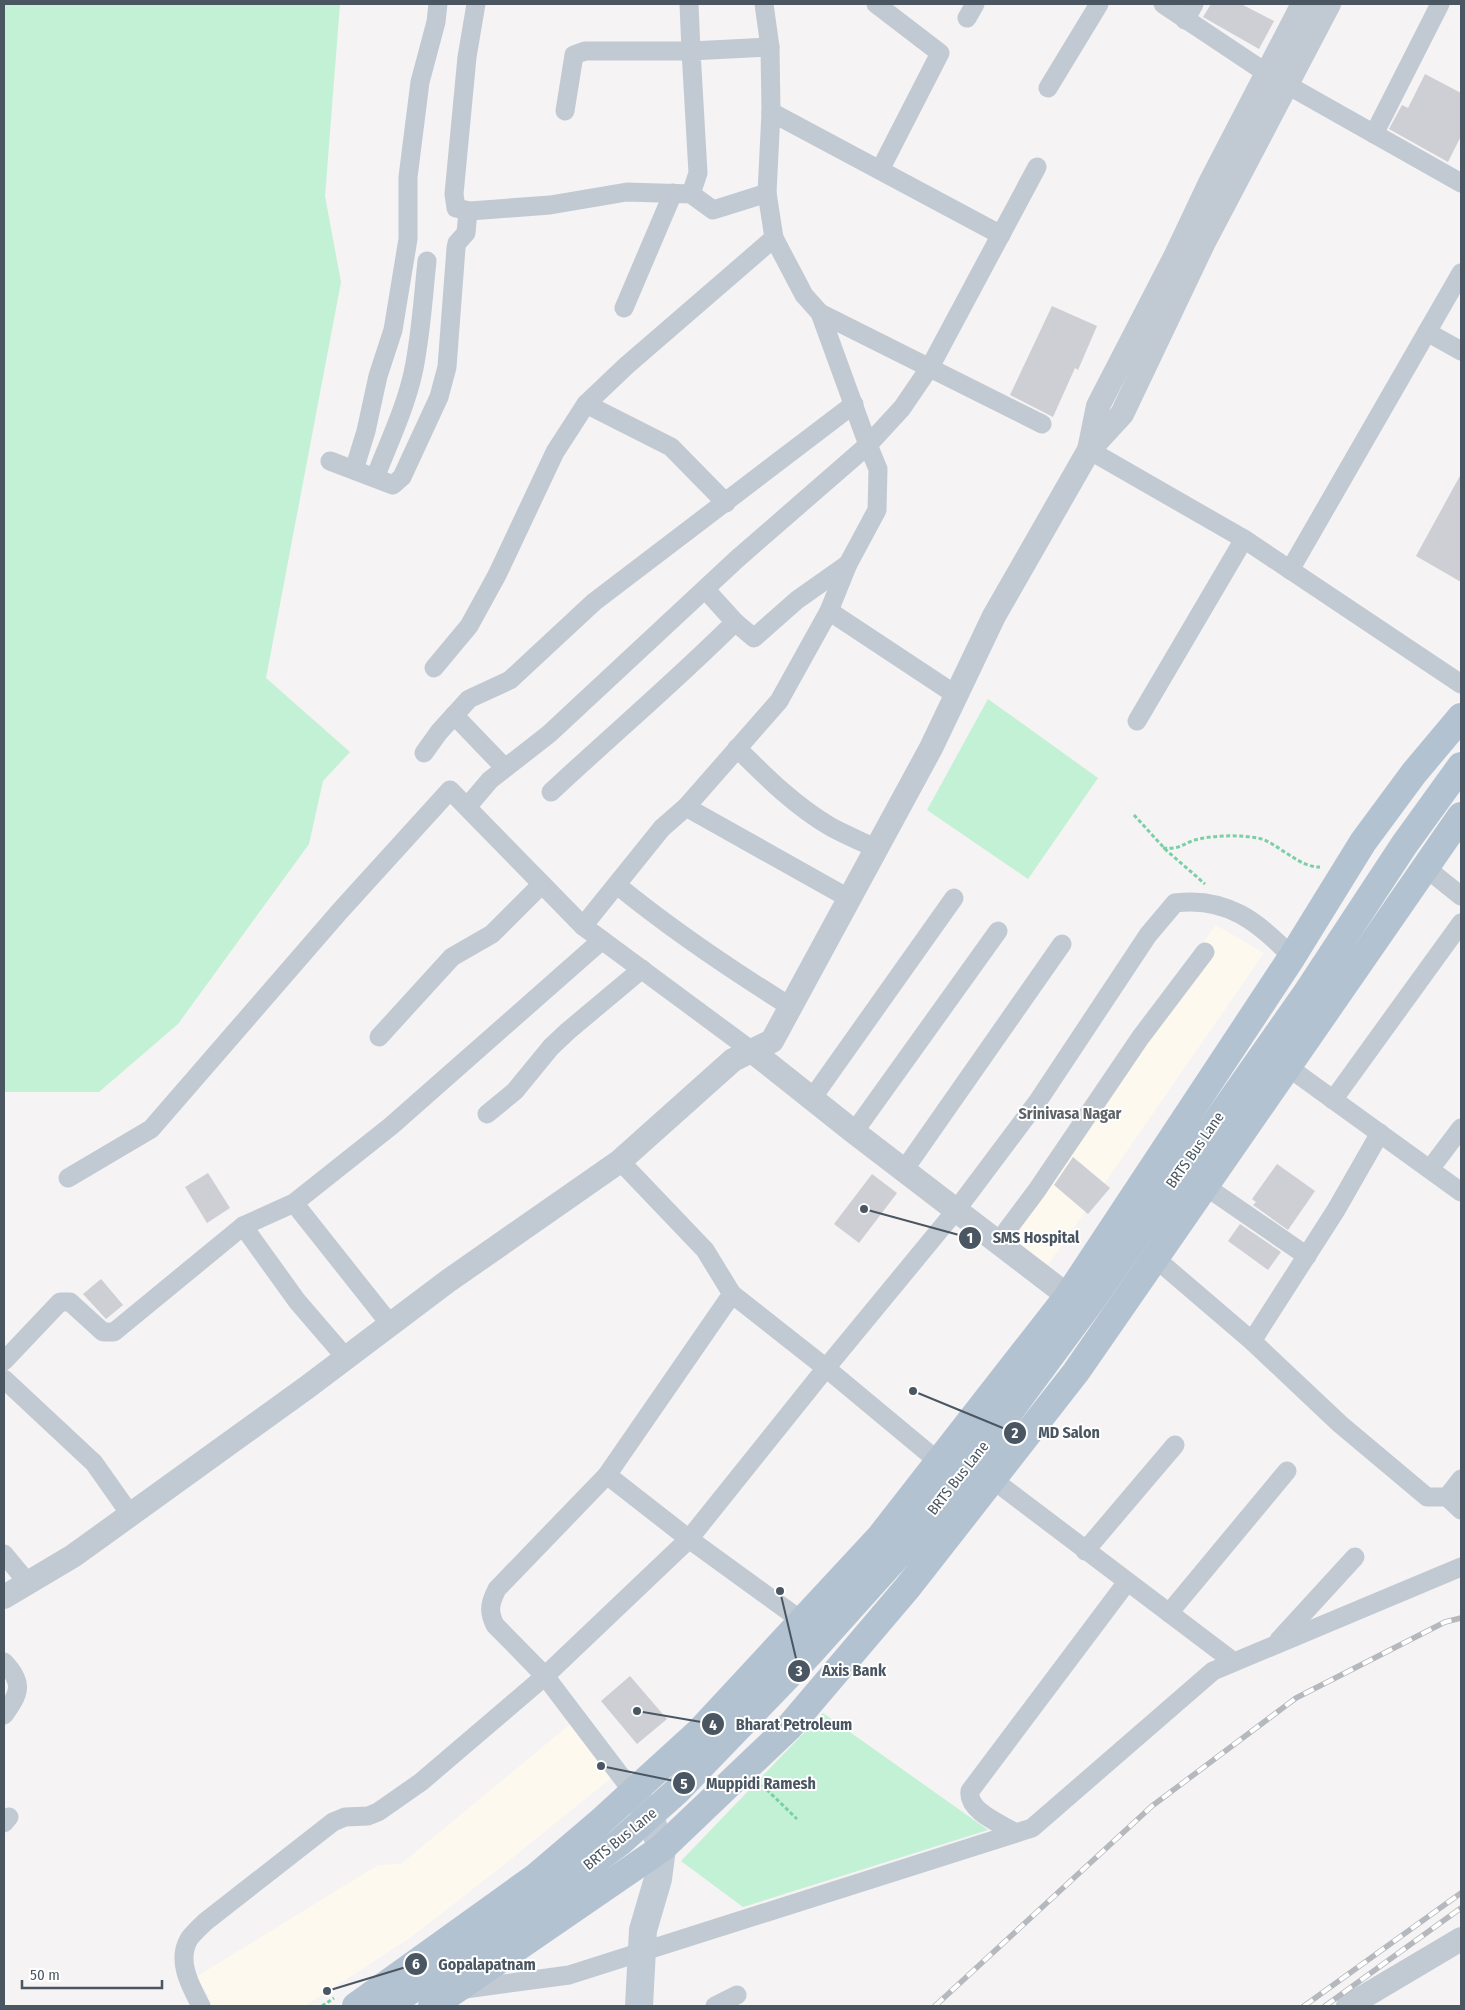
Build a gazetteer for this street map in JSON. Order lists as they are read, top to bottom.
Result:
{
  "streets": {
    "main road": ["BRTS Bus Lane"]
  },
  "districts": ["Srinivasa Nagar"],
  "places": [
    "SMS Hospital",
    "MD Salon",
    "Axis Bank",
    "Bharat Petroleum",
    "Muppidi Ramesh",
    "Gopalapatnam"
  ],
  "scale_bar": "50 m"
}
